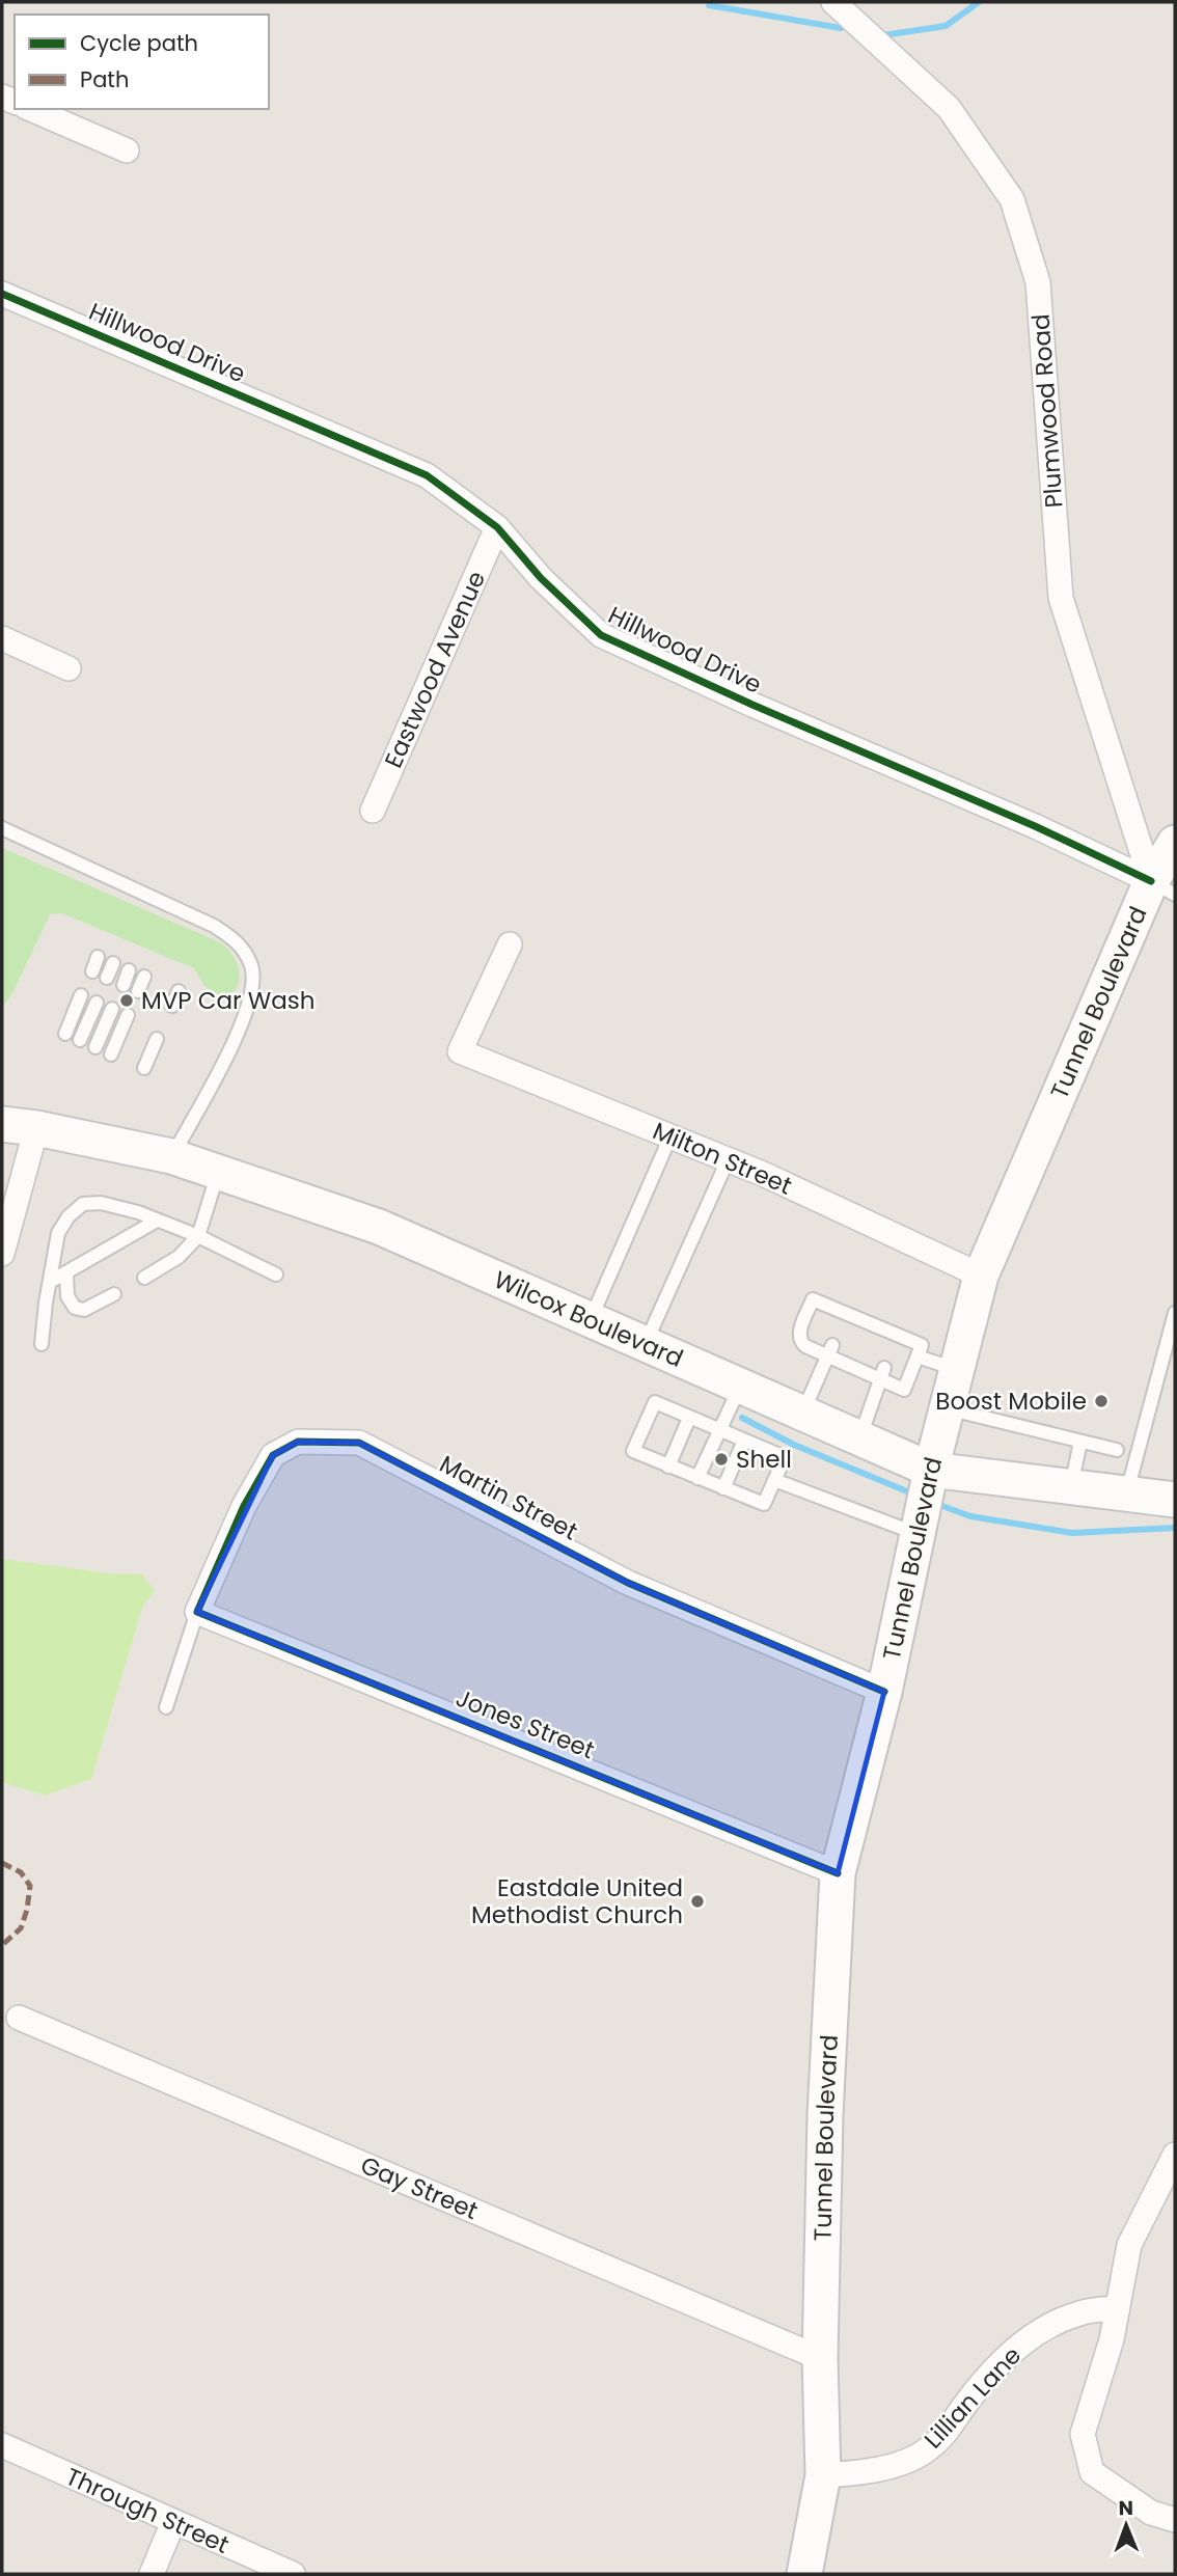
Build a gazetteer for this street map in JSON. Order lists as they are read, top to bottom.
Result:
{
  "streets": {
    "main road": ["Tunnel Boulevard", "Wilcox Boulevard"],
    "street": [
      "Hillwood Drive",
      "Plumwood Road",
      "Eastwood Avenue",
      "Milton Street",
      "Martin Street",
      "Jones Street",
      "Gay Street",
      "Lillian Lane",
      "Through Street"
    ]
  },
  "crossings": [
    ["Hillwood Drive", "Plumwood Road"],
    ["Hillwood Drive", "Eastwood Avenue"],
    ["Hillwood Drive", "Tunnel Boulevard"],
    ["Plumwood Road", "Tunnel Boulevard"],
    ["Tunnel Boulevard", "Milton Street"],
    ["Tunnel Boulevard", "Wilcox Boulevard"],
    ["Tunnel Boulevard", "Martin Street"],
    ["Tunnel Boulevard", "Jones Street"],
    ["Tunnel Boulevard", "Gay Street"],
    ["Tunnel Boulevard", "Lillian Lane"],
    ["Martin Street", "Jones Street"]
  ],
  "places": [
    "MVP Car Wash",
    "Boost Mobile",
    "Shell",
    "Eastdale United Methodist Church"
  ],
  "legend": ["Cycle path", "Path"],
  "north": "top"
}
